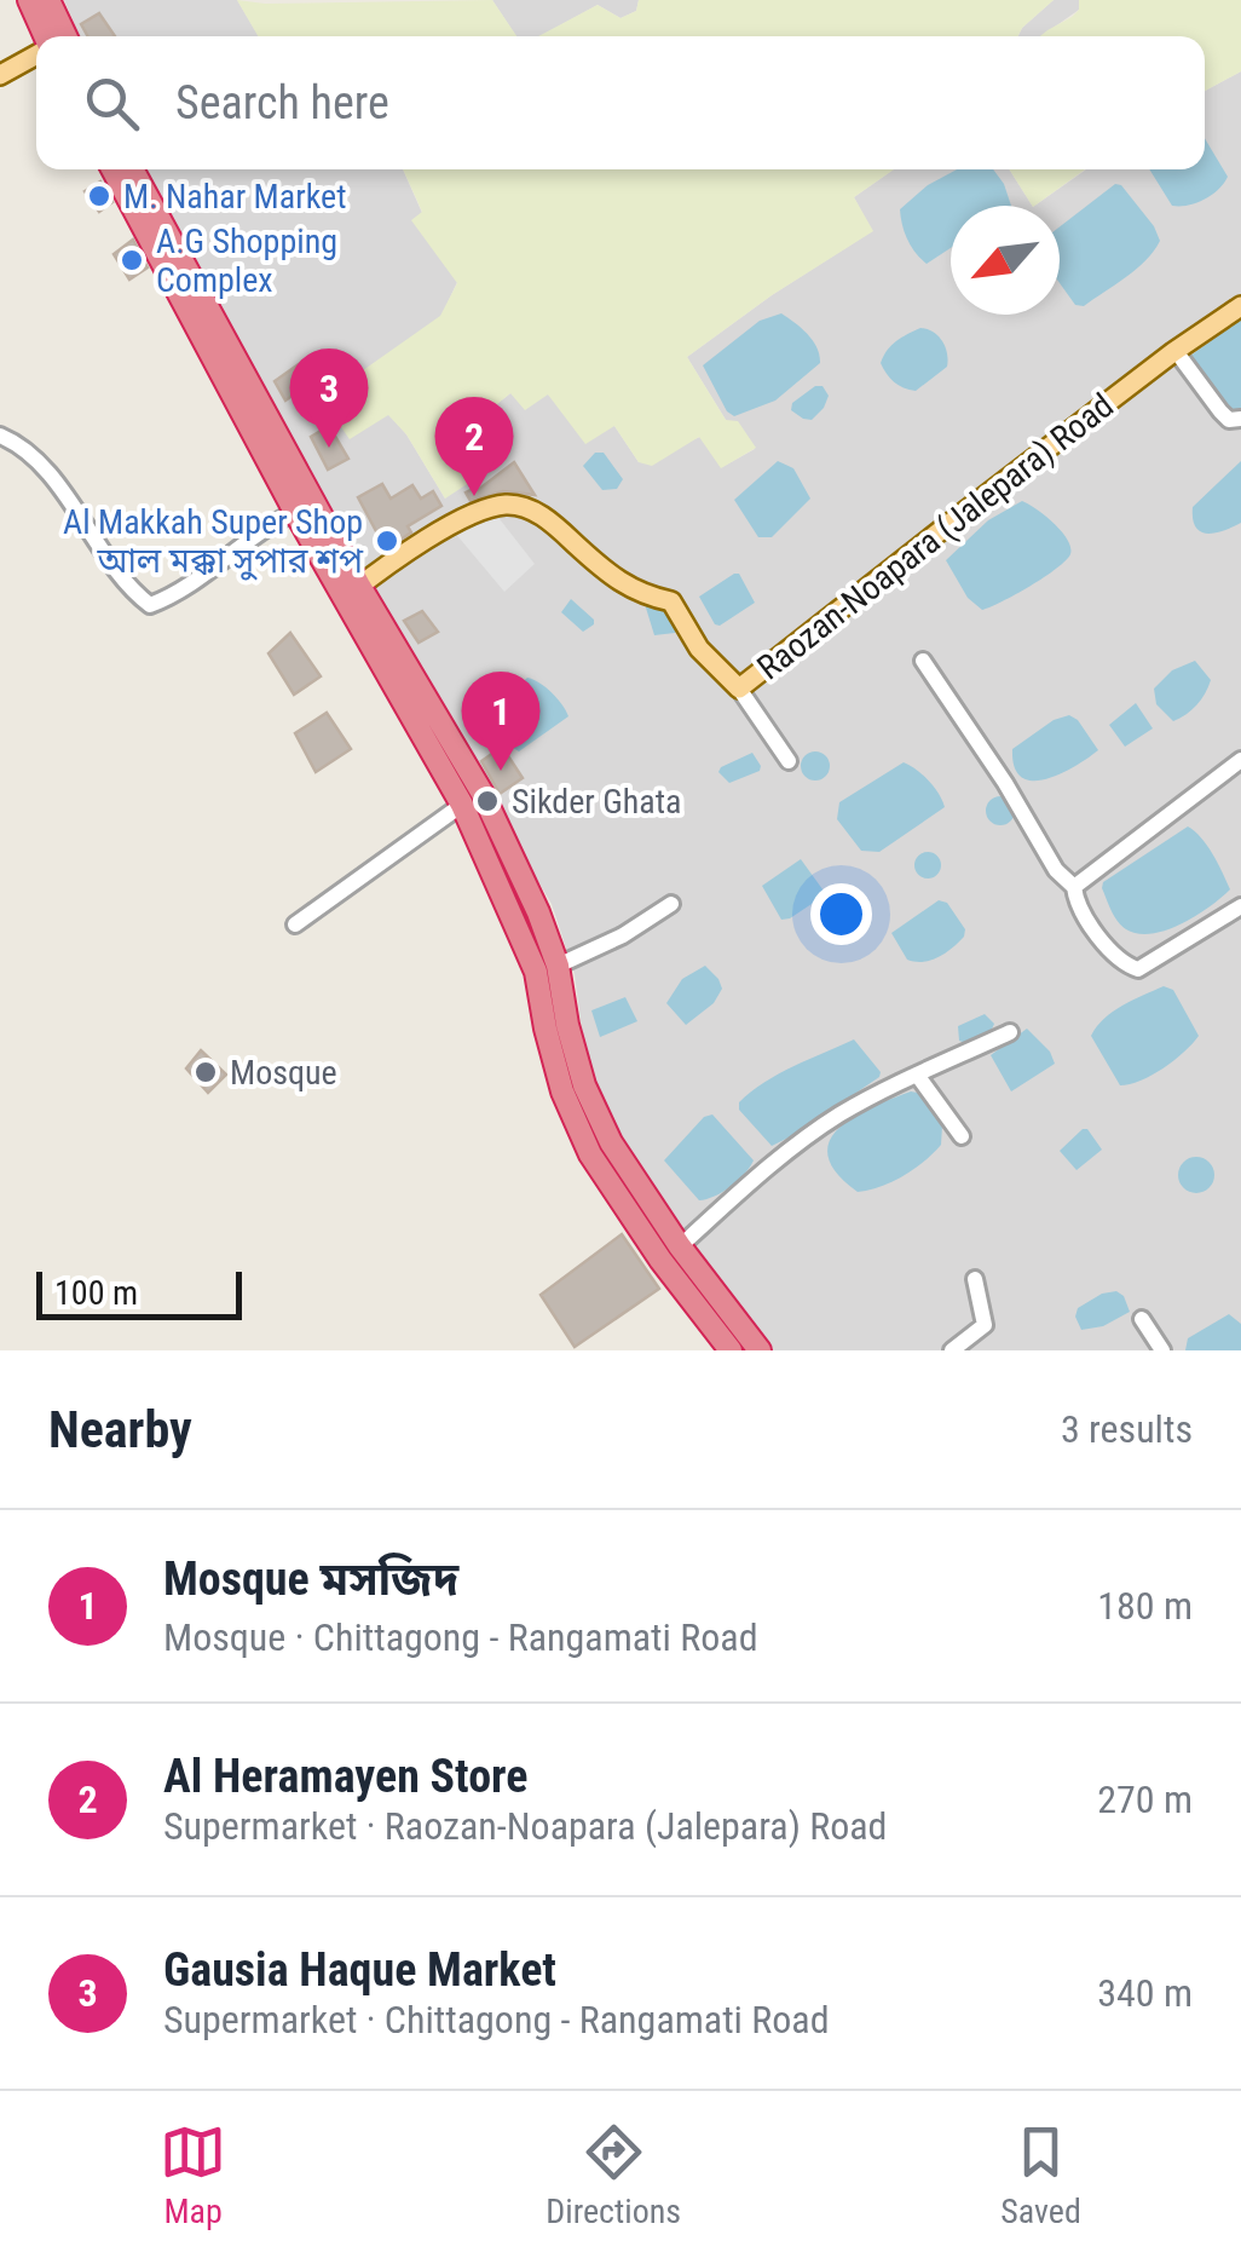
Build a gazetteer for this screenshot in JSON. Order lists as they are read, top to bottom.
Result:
{
  "streets": {
    "main road": ["Raozan-Noapara (Jalepara) Road"]
  },
  "places": [
    "M. Nahar Market",
    "A.G Shopping Complex",
    "Al Makkah Super Shop আল মক্কা সুপার শপ",
    "Sikder Ghata",
    "Mosque"
  ],
  "scale_bar": "100 m",
  "north": "bottom left",
  "page": {
    "search": "Search here",
    "pins": ["3", "2", "1"],
    "scale": "100 m",
    "heading": ["Nearby", "3 results"],
    "list": [
      {
        "mark": "1",
        "name": "Mosque মসজিদ",
        "note": "Mosque · Chittagong - Rangamati Road",
        "value": "180 m"
      },
      {
        "mark": "2",
        "name": "Al Heramayen Store",
        "note": "Supermarket · Raozan-Noapara (Jalepara) Road",
        "value": "270 m"
      },
      {
        "mark": "3",
        "name": "Gausia Haque Market",
        "note": "Supermarket · Chittagong - Rangamati Road",
        "value": "340 m"
      }
    ],
    "nav": ["Map", "Directions", "Saved"]
  }
}
